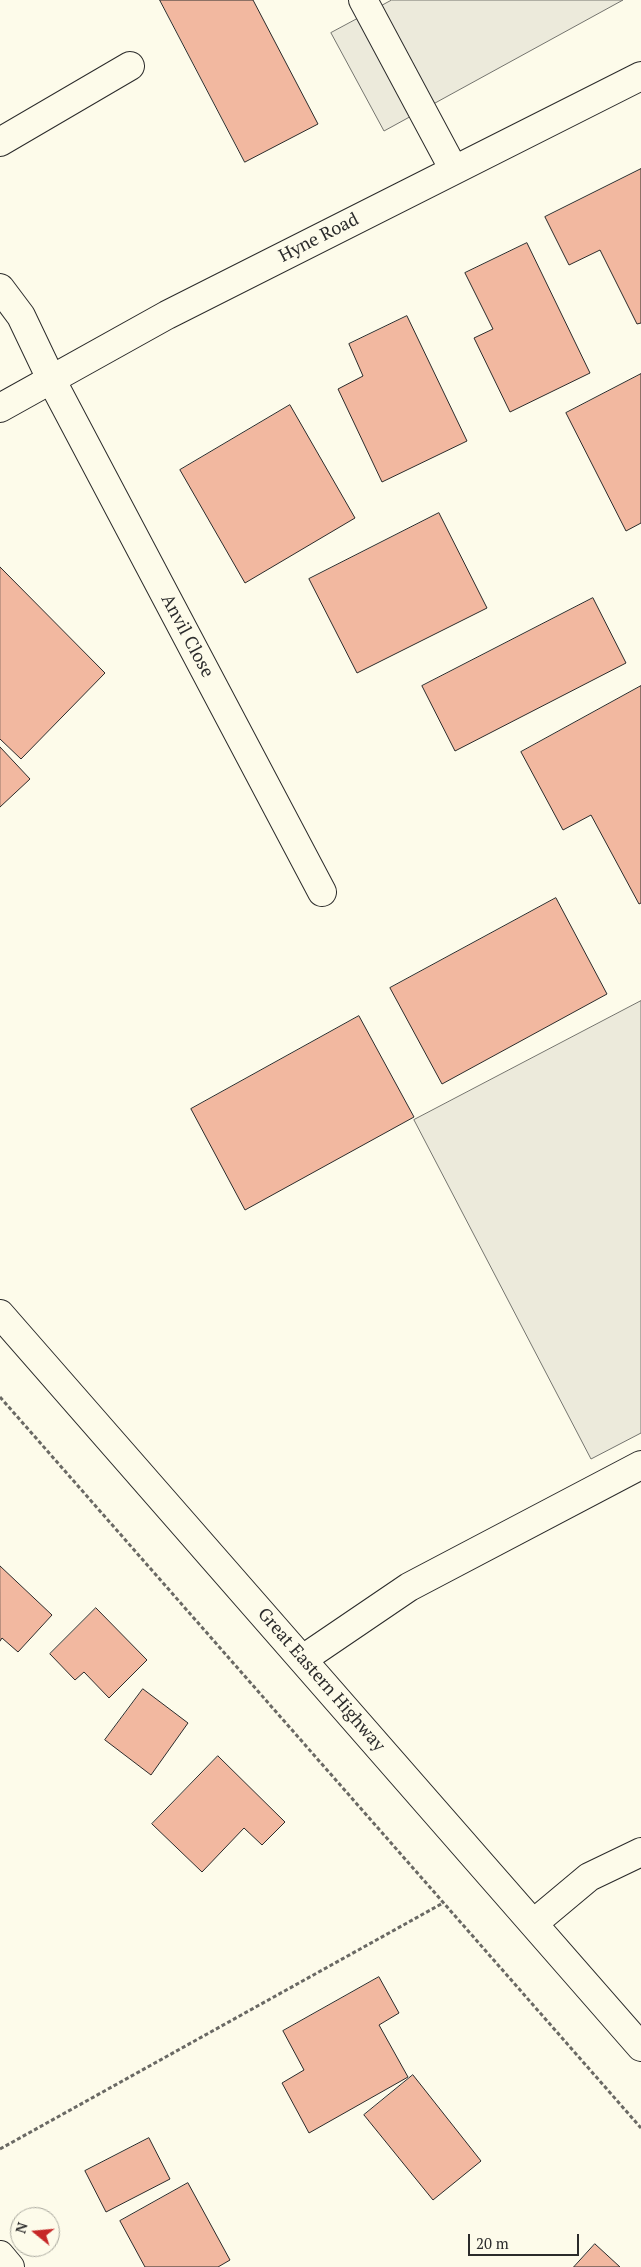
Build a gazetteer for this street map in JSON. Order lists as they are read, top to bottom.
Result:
{
  "streets": {
    "main road": ["Hyne Road", "Anvil Close", "Great Eastern Highway"]
  },
  "crossings": [
    ["Hyne Road", "Anvil Close"]
  ],
  "scale_bar": "20 m",
  "north": "left"
}
